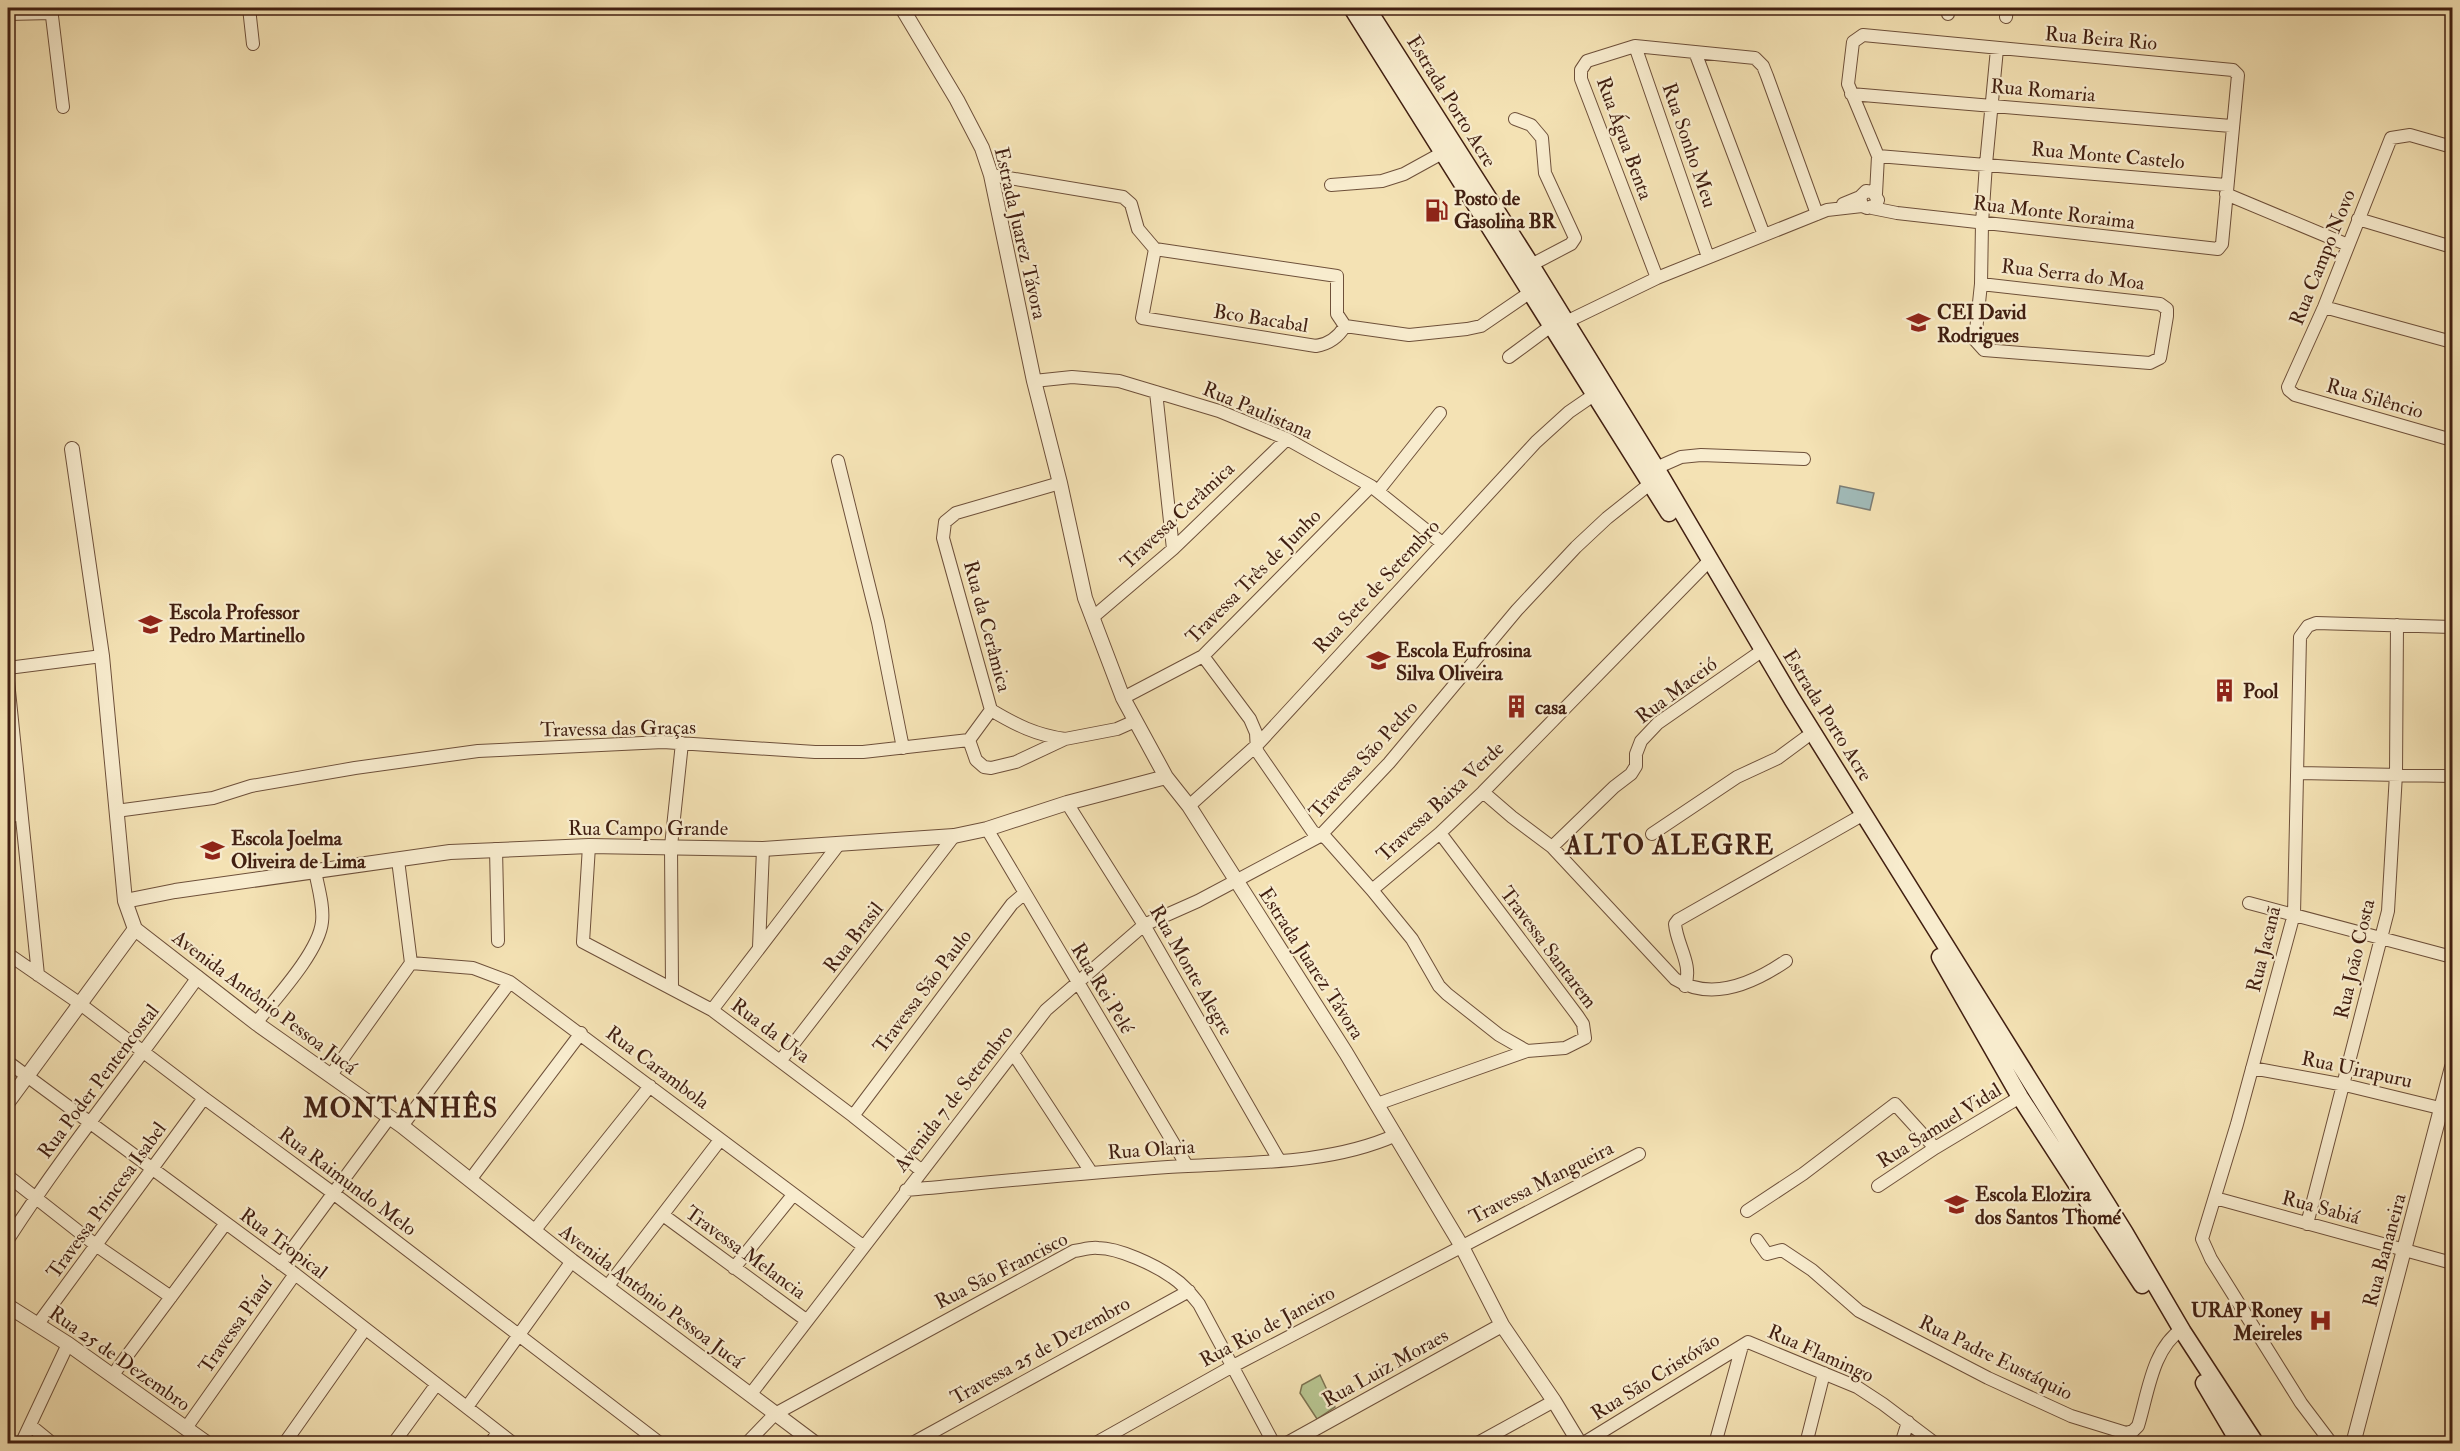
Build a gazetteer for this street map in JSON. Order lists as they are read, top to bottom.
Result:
{
  "streets": {
    "main road": ["Estrada Porto Acre"],
    "street": [
      "Rua Beira Rio",
      "Rua Romaria",
      "Rua Água Benta",
      "Rua Sonho Meu",
      "Rua Monte Castelo",
      "Rua Monte Roraima",
      "Estrada Juarez Távora",
      "Rua Campo Novo",
      "Rua Serra do Moa",
      "Bco Bacabal",
      "Rua Silêncio",
      "Rua Paulistana",
      "Travessa Cerâmica",
      "Travessa Três de Junho",
      "Rua Sete de Setembro",
      "Rua da Cerâmica",
      "Rua Maceió",
      "Travessa das Graças",
      "Travessa São Pedro",
      "Travessa Baixa Verde",
      "Rua Campo Grande",
      "Rua Brasil",
      "Travessa Santarem",
      "Rua Jacanã",
      "Rua João Costa",
      "Rua Monte Alegre",
      "Rua Rei Pelé",
      "Travessa São Paulo",
      "Avenida Antônio Pessoa Jucá",
      "Rua da Uva",
      "Rua Carambola",
      "Rua Uirapuru",
      "Rua Poder Pentencostal",
      "Avenida 7 de Setembro",
      "Rua Samuel Vidal",
      "Rua Olaria",
      "Rua Raimundo Melo",
      "Travessa Mangueira",
      "Travessa Princesa Isabel",
      "Rua Sabiá",
      "Rua Tropical",
      "Rua Bananeira",
      "Travessa Melancia",
      "Rua São Francisco",
      "Travessa Piauí",
      "Rua Rio de Janeiro",
      "Travessa 25 de Dezembro",
      "Rua Flamingo",
      "Rua Padre Eustáquio",
      "Rua 25 de Dezembro",
      "Rua Luiz Moraes",
      "Rua São Cristóvão"
    ]
  },
  "crossings": [
    ["Rua Beira Rio", "Rua Romaria"],
    ["Estrada Porto Acre", "Rua Sete de Setembro"],
    ["Estrada Porto Acre", "Rua Maceió"],
    ["Estrada Porto Acre", "Travessa São Pedro"],
    ["Estrada Porto Acre", "Travessa Baixa Verde"],
    ["Estrada Porto Acre", "Rua Samuel Vidal"],
    ["Estrada Porto Acre", "Rua Padre Eustáquio"],
    ["Rua Água Benta", "Rua Sonho Meu"],
    ["Rua Monte Castelo", "Rua Monte Roraima"],
    ["Rua Monte Castelo", "Rua Campo Novo"],
    ["Estrada Juarez Távora", "Rua Paulistana"],
    ["Estrada Juarez Távora", "Travessa Cerâmica"],
    ["Estrada Juarez Távora", "Travessa Três de Junho"],
    ["Estrada Juarez Távora", "Rua Sete de Setembro"],
    ["Estrada Juarez Távora", "Rua da Cerâmica"],
    ["Estrada Juarez Távora", "Travessa São Pedro"],
    ["Estrada Juarez Távora", "Rua Campo Grande"],
    ["Estrada Juarez Távora", "Avenida 7 de Setembro"],
    ["Estrada Juarez Távora", "Rua Olaria"],
    ["Estrada Juarez Távora", "Travessa Mangueira"],
    ["Estrada Juarez Távora", "Rua Rio de Janeiro"],
    ["Estrada Juarez Távora", "Rua Luiz Moraes"],
    ["Estrada Juarez Távora", "Rua São Cristóvão"],
    ["Rua Campo Novo", "Rua Silêncio"],
    ["Rua Paulistana", "Travessa Cerâmica"],
    ["Rua Paulistana", "Travessa Três de Junho"],
    ["Rua Paulistana", "Rua Sete de Setembro"],
    ["Rua da Cerâmica", "Travessa das Graças"],
    ["Travessa São Pedro", "Avenida 7 de Setembro"],
    ["Travessa Baixa Verde", "Travessa Santarem"],
    ["Rua Campo Grande", "Rua Brasil"],
    ["Rua Campo Grande", "Rua Monte Alegre"],
    ["Rua Campo Grande", "Rua Rei Pelé"],
    ["Rua Campo Grande", "Rua da Uva"],
    ["Rua Brasil", "Rua da Uva"],
    ["Rua Jacanã", "Rua João Costa"],
    ["Rua Jacanã", "Rua Uirapuru"],
    ["Rua Jacanã", "Rua Sabiá"],
    ["Rua João Costa", "Rua Uirapuru"],
    ["Rua João Costa", "Rua Sabiá"],
    ["Rua Monte Alegre", "Avenida 7 de Setembro"],
    ["Rua Monte Alegre", "Rua Olaria"],
    ["Rua Rei Pelé", "Travessa São Paulo"],
    ["Rua Rei Pelé", "Avenida 7 de Setembro"],
    ["Rua Rei Pelé", "Rua Olaria"],
    ["Travessa São Paulo", "Rua da Uva"],
    ["Avenida Antônio Pessoa Jucá", "Rua Poder Pentencostal"],
    ["Avenida Antônio Pessoa Jucá", "Avenida 7 de Setembro"],
    ["Avenida Antônio Pessoa Jucá", "Rua São Francisco"],
    ["Rua da Uva", "Avenida 7 de Setembro"],
    ["Rua Carambola", "Avenida 7 de Setembro"],
    ["Rua Uirapuru", "Rua Bananeira"],
    ["Rua Poder Pentencostal", "Rua Raimundo Melo"],
    ["Rua Poder Pentencostal", "Rua Tropical"],
    ["Avenida 7 de Setembro", "Rua Olaria"],
    ["Avenida 7 de Setembro", "Travessa Melancia"],
    ["Rua Raimundo Melo", "Travessa Princesa Isabel"],
    ["Travessa Mangueira", "Rua Rio de Janeiro"],
    ["Travessa Princesa Isabel", "Rua Tropical"],
    ["Travessa Princesa Isabel", "Rua 25 de Dezembro"],
    ["Rua Sabiá", "Rua Bananeira"],
    ["Rua Tropical", "Travessa Piauí"],
    ["Rua São Francisco", "Rua Rio de Janeiro"],
    ["Rua São Francisco", "Travessa 25 de Dezembro"],
    ["Travessa Piauí", "Rua 25 de Dezembro"],
    ["Rua Flamingo", "Rua São Cristóvão"]
  ],
  "districts": ["ALTO ALEGRE", "MONTANHÊS"],
  "places": {
    "fuel station": ["Posto de Gasolina BR"],
    "school or university": [
      "CEI David Rodrigues",
      "Escola Professor Pedro Martinello",
      "Escola Eufrosina Silva Oliveira",
      "Escola Joelma Oliveira de Lima",
      "Escola Elozira dos Santos Thomé"
    ],
    "building": ["Pool", "casa"],
    "hospital": ["URAP Roney Meireles"]
  }
}
